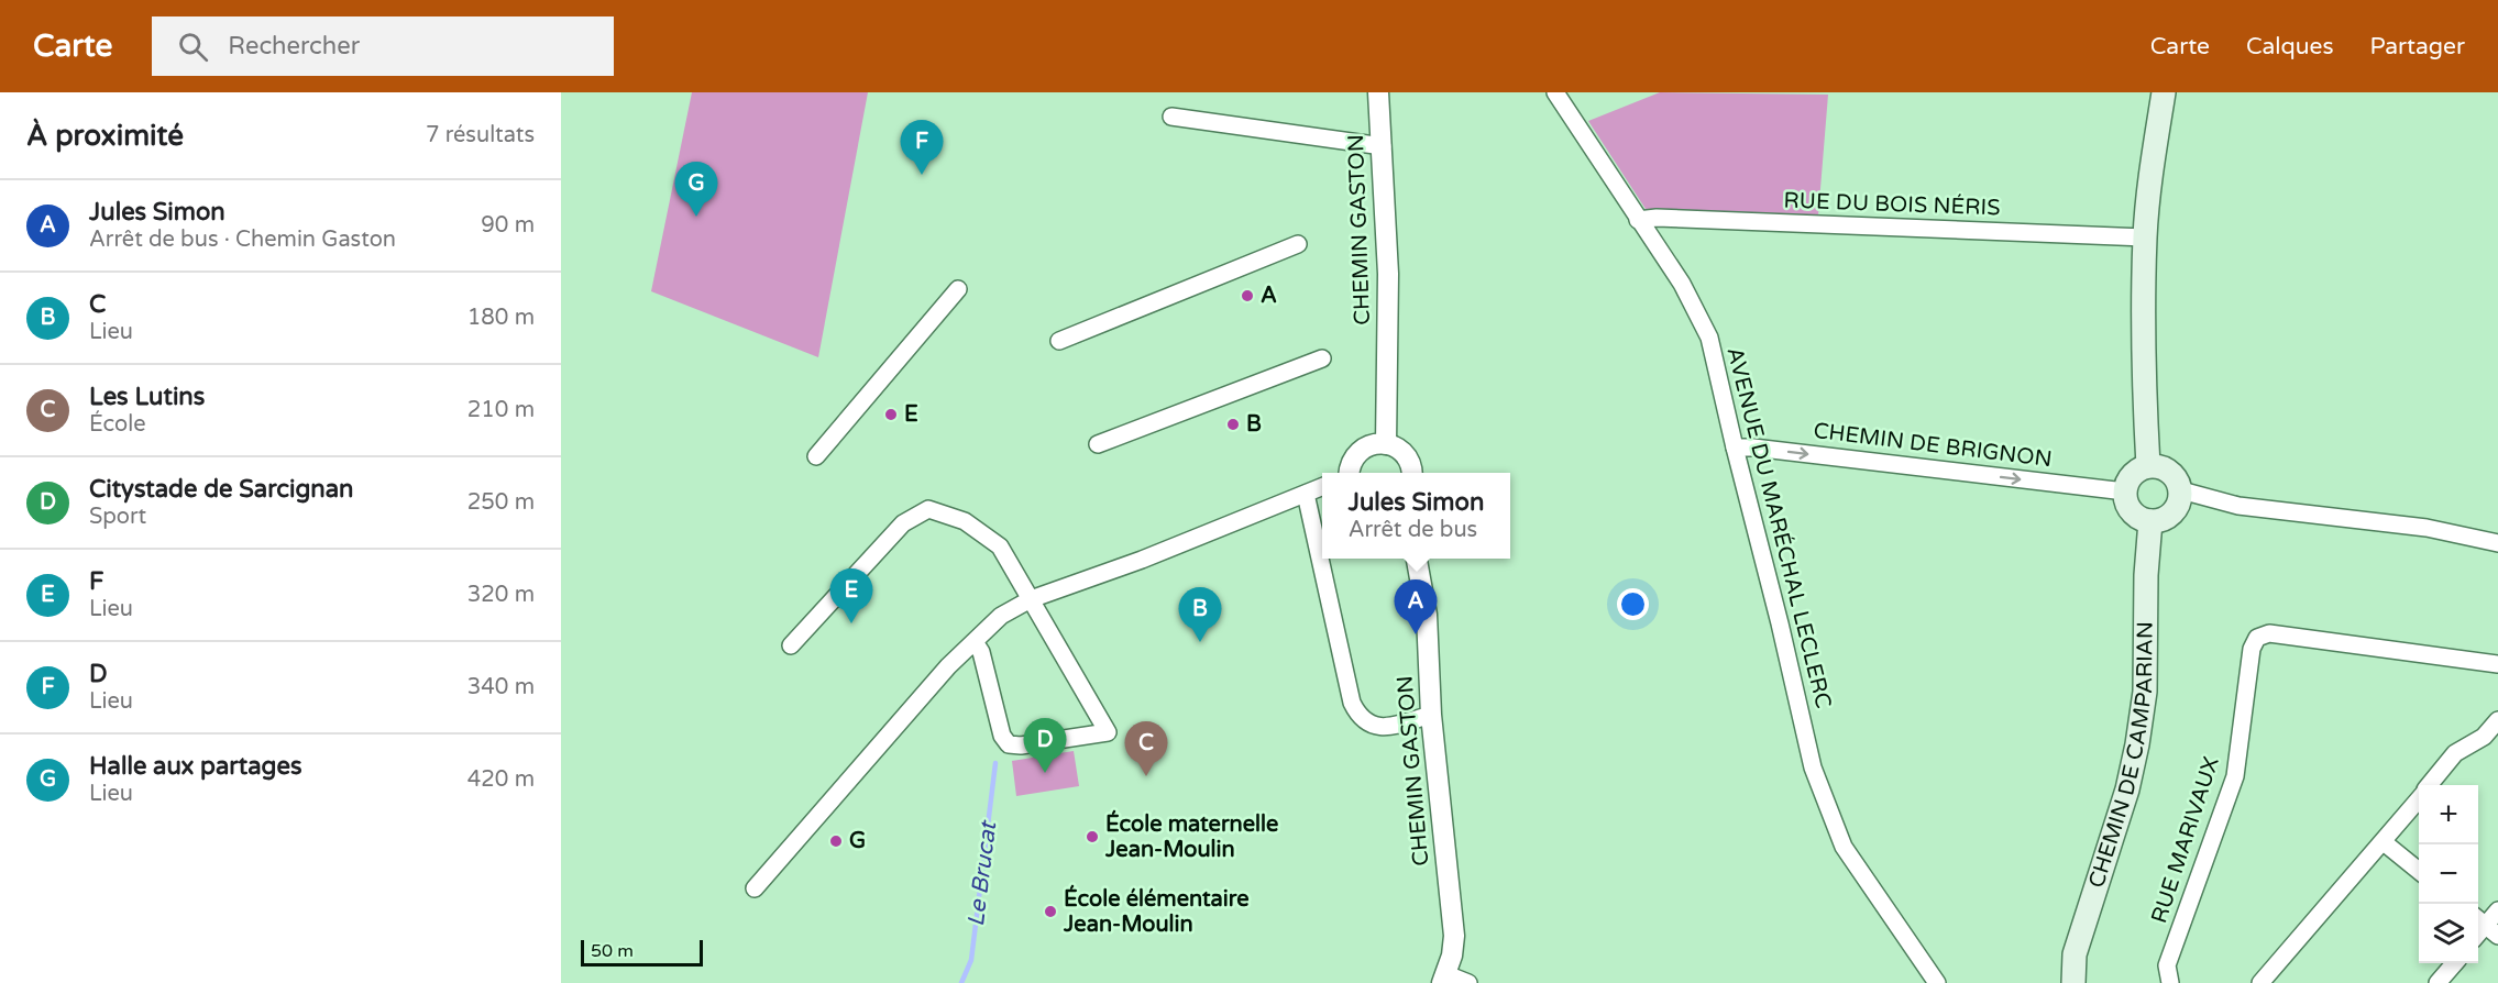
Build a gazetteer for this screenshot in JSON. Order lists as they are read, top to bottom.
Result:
{
  "streets": {
    "main road": ["CHEMIN DE CAMPARIAN"],
    "street": [
      "RUE DU BOIS NÉRIS",
      "CHEMIN GASTON",
      "CHEMIN DE BRIGNON",
      "AVENUE DU MARÉCHAL LECLERC",
      "RUE MARIVAUX"
    ]
  },
  "crossings": [
    ["RUE DU BOIS NÉRIS", "AVENUE DU MARÉCHAL LECLERC"],
    ["CHEMIN DE BRIGNON", "AVENUE DU MARÉCHAL LECLERC"],
    ["CHEMIN DE BRIGNON", "CHEMIN DE CAMPARIAN"]
  ],
  "one_way": ["CHEMIN DE BRIGNON"],
  "water": ["Le Brucat"],
  "places": [
    "A",
    "E",
    "B",
    "École maternelle Jean-Moulin",
    "G",
    "École élémentaire Jean-Moulin"
  ],
  "scale_bar": "50 m",
  "page": {
    "header": "Carte",
    "search": "Rechercher",
    "nav": ["Carte", "Calques", "Partager"],
    "heading": ["À proximité", "7 résultats"],
    "pins": [
      "F",
      "G",
      "E",
      "A",
      "B",
      "D",
      "C"
    ],
    "list": [
      {
        "mark": "A",
        "name": "Jules Simon",
        "note": "Arrêt de bus · Chemin Gaston",
        "value": "90 m"
      },
      {
        "mark": "B",
        "name": "C",
        "note": "Lieu",
        "value": "180 m"
      },
      {
        "mark": "C",
        "name": "Les Lutins",
        "note": "École",
        "value": "210 m"
      },
      {
        "mark": "D",
        "name": "Citystade de Sarcignan",
        "note": "Sport",
        "value": "250 m"
      },
      {
        "mark": "E",
        "name": "F",
        "note": "Lieu",
        "value": "320 m"
      },
      {
        "mark": "F",
        "name": "D",
        "note": "Lieu",
        "value": "340 m"
      },
      {
        "mark": "G",
        "name": "Halle aux partages",
        "note": "Lieu",
        "value": "420 m"
      }
    ],
    "popup": ["Jules Simon", "Arrêt de bus"],
    "map_buttons": ["+", "−"],
    "scale": "50 m"
  }
}
